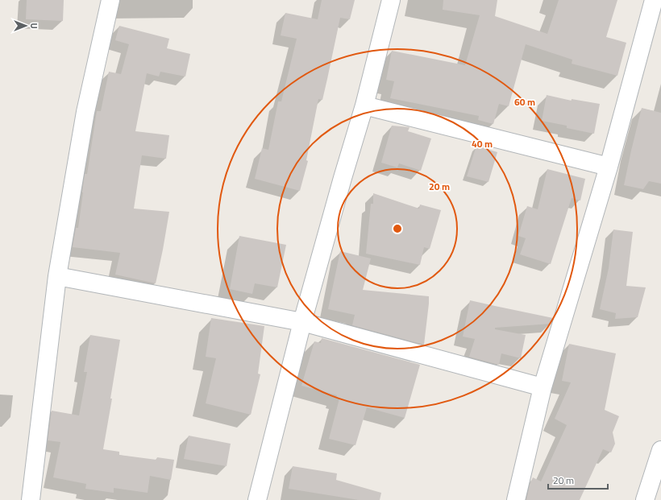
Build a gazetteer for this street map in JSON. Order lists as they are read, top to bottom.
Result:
{
  "scale_bar": "20 m",
  "north": "right",
  "rings": ["60 m", "40 m", "20 m"]
}
